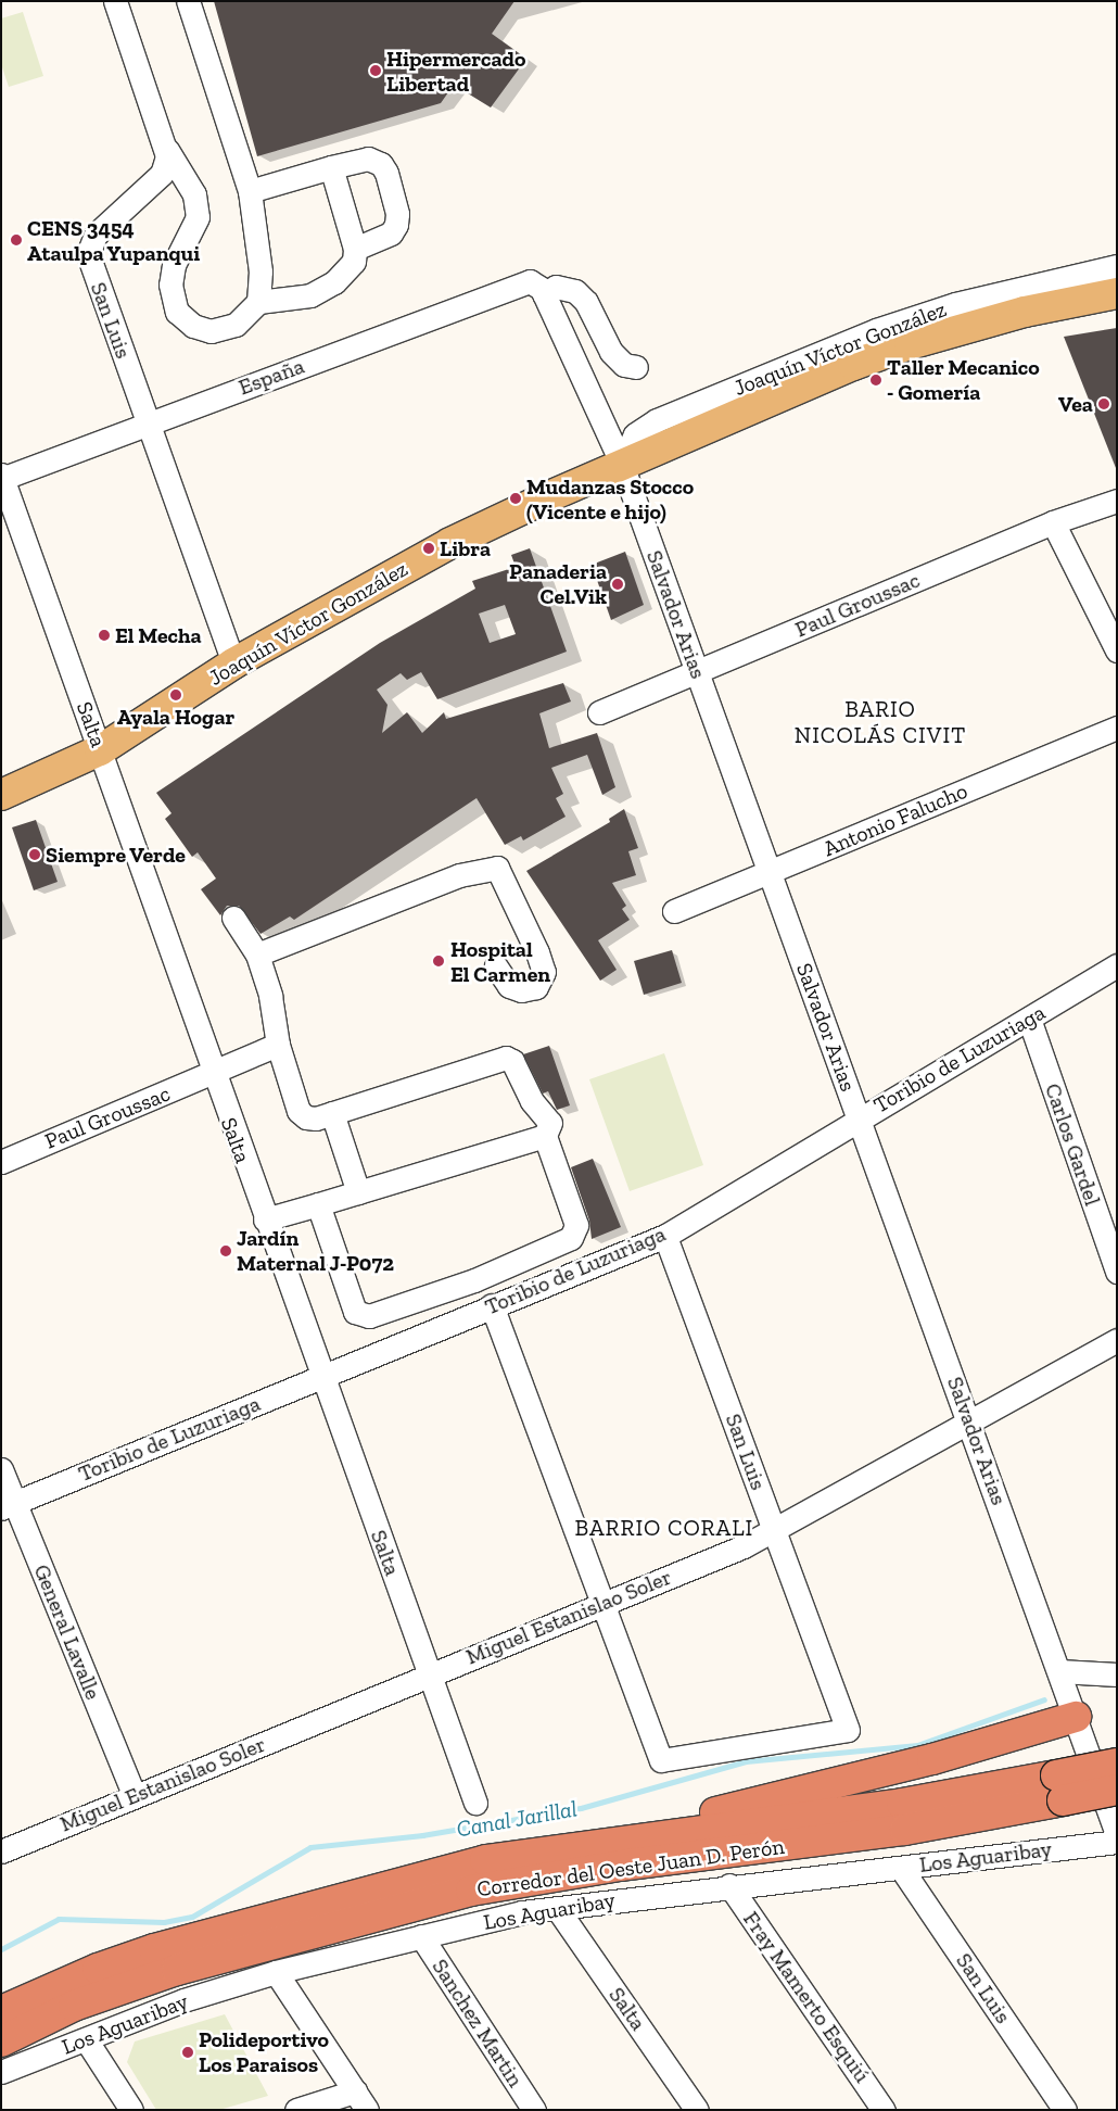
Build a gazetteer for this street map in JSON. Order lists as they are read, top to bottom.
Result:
{
  "streets": {
    "highway": ["Corredor del Oeste Juan D. Perón"],
    "main road": ["Joaquín Víctor González"],
    "street": [
      "San Luis",
      "España",
      "Paul Groussac",
      "Salvador Arias",
      "Salta",
      "Antonio Falucho",
      "Toribio de Luzuriaga",
      "Carlos Gardel",
      "Miguel Estanislao Soler",
      "General Lavalle",
      "Los Aguaribay",
      "Fray Mamerto Esquiú",
      "Sanchez Martin"
    ]
  },
  "crossings": [
    ["San Luis", "Joaquín Víctor González"],
    ["San Luis", "España"],
    ["San Luis", "Toribio de Luzuriaga"],
    ["San Luis", "Miguel Estanislao Soler"],
    ["San Luis", "Los Aguaribay"],
    ["Joaquín Víctor González", "Salvador Arias"],
    ["Joaquín Víctor González", "Salta"],
    ["España", "Salvador Arias"],
    ["España", "Salta"],
    ["Paul Groussac", "Salvador Arias"],
    ["Paul Groussac", "Salta"],
    ["Salvador Arias", "Antonio Falucho"],
    ["Salvador Arias", "Toribio de Luzuriaga"],
    ["Salvador Arias", "Miguel Estanislao Soler"],
    ["Salta", "Toribio de Luzuriaga"],
    ["Salta", "Miguel Estanislao Soler"],
    ["Salta", "Los Aguaribay"],
    ["Toribio de Luzuriaga", "Carlos Gardel"],
    ["Toribio de Luzuriaga", "General Lavalle"],
    ["Miguel Estanislao Soler", "General Lavalle"],
    ["Los Aguaribay", "Fray Mamerto Esquiú"],
    ["Los Aguaribay", "Sanchez Martin"]
  ],
  "districts": ["BARIO NICOLÁS CIVIT", "BARRIO CORALI"],
  "water": ["Canal Jarillal"],
  "places": [
    "Hipermercado Libertad",
    "CENS 3454 Ataulpa Yupanqui",
    "Taller Mecanico - Gomería",
    "Vea",
    "Mudanzas Stocco (Vicente e hijo)",
    "Libra",
    "Panaderia Cel.Vik",
    "El Mecha",
    "Ayala Hogar",
    "Siempre Verde",
    "Hospital El Carmen",
    "Jardín Maternal J-P072",
    "Polideportivo Los Paraisos"
  ]
}
